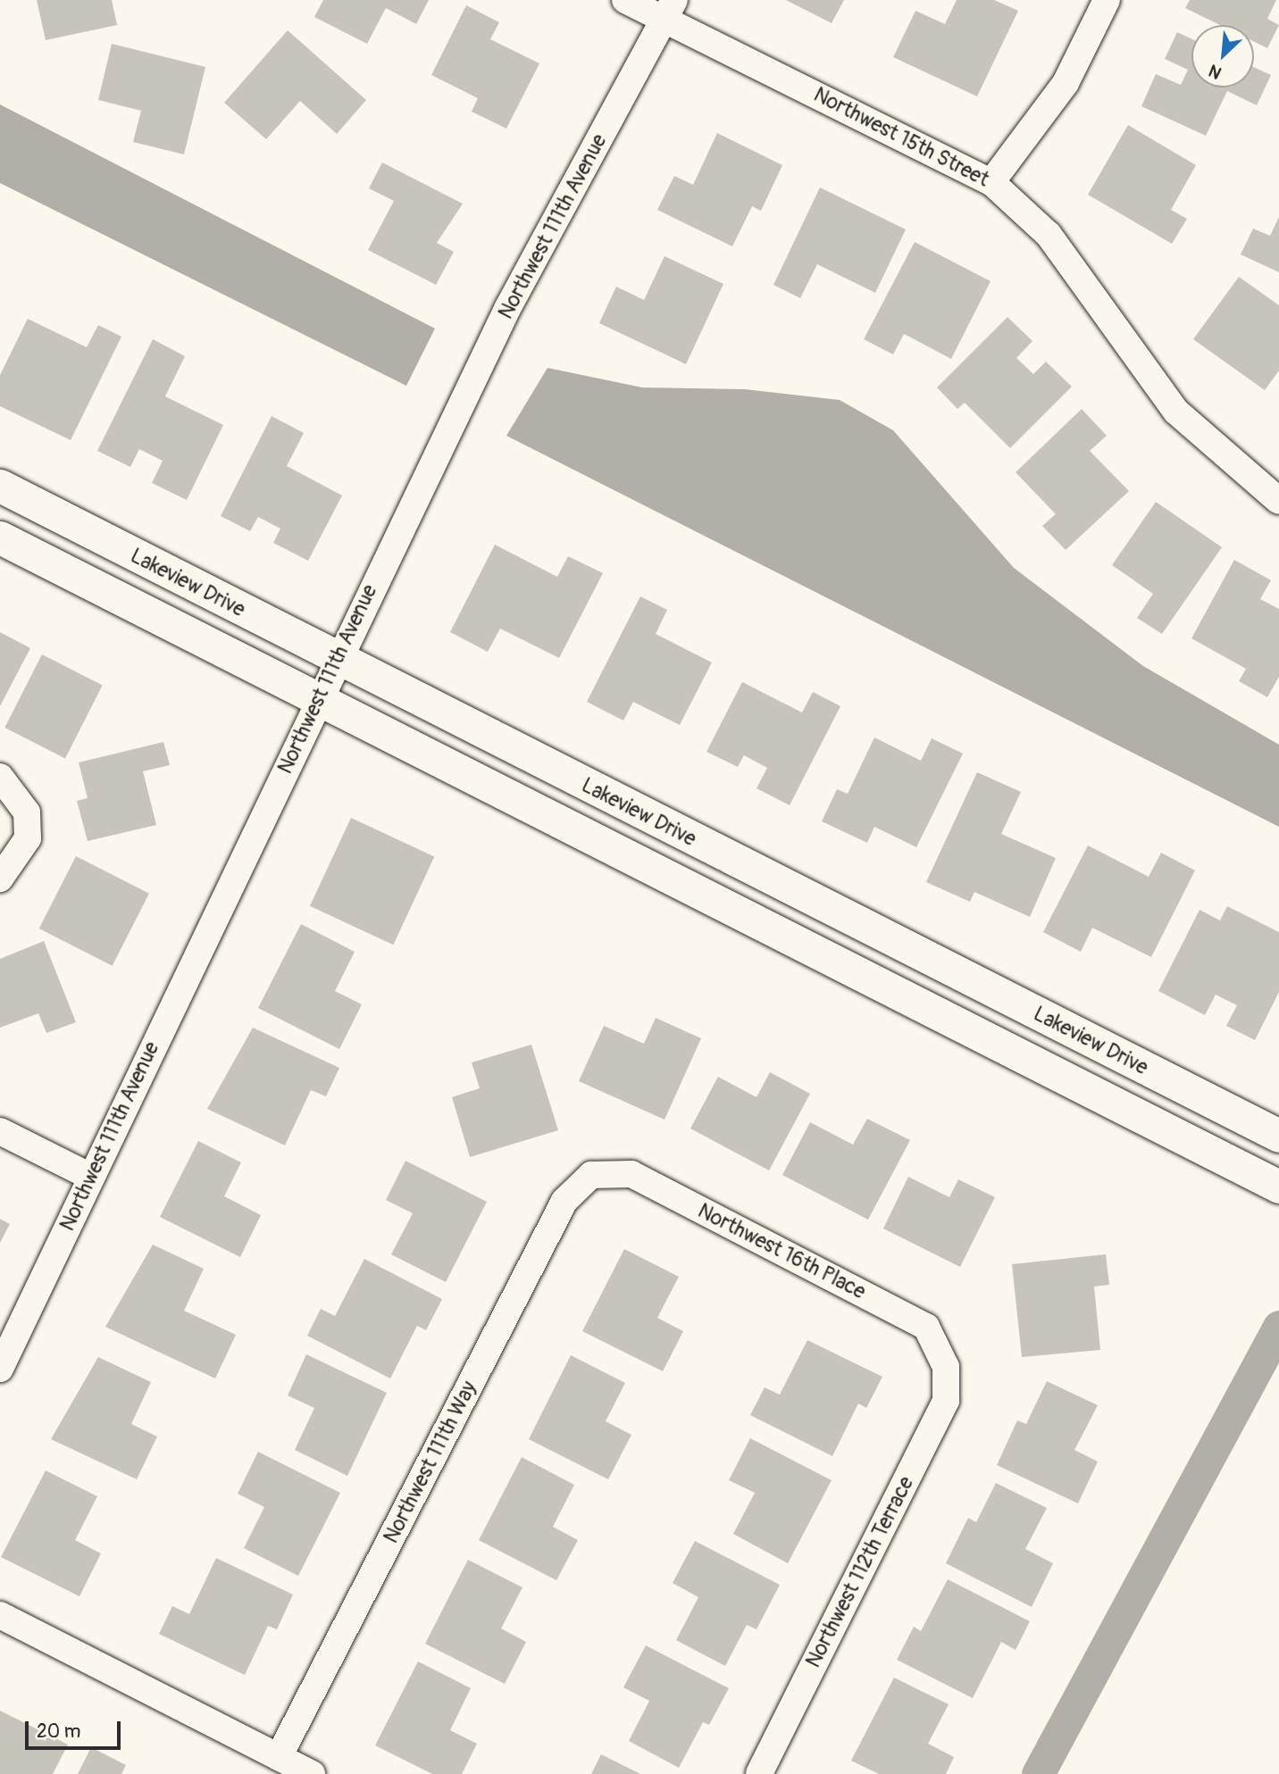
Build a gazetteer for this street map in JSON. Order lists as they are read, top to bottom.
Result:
{
  "streets": {
    "street": [
      "Northwest 15th Street",
      "Northwest 111th Avenue",
      "Lakeview Drive",
      "Northwest 16th Place",
      "Northwest 111th Way",
      "Northwest 112th Terrace"
    ]
  },
  "crossings": [
    ["Northwest 15th Street", "Northwest 111th Avenue"],
    ["Northwest 111th Avenue", "Lakeview Drive"],
    ["Northwest 16th Place", "Northwest 111th Way"],
    ["Northwest 16th Place", "Northwest 112th Terrace"]
  ],
  "scale_bar": "20 m",
  "north": "bottom left"
}
